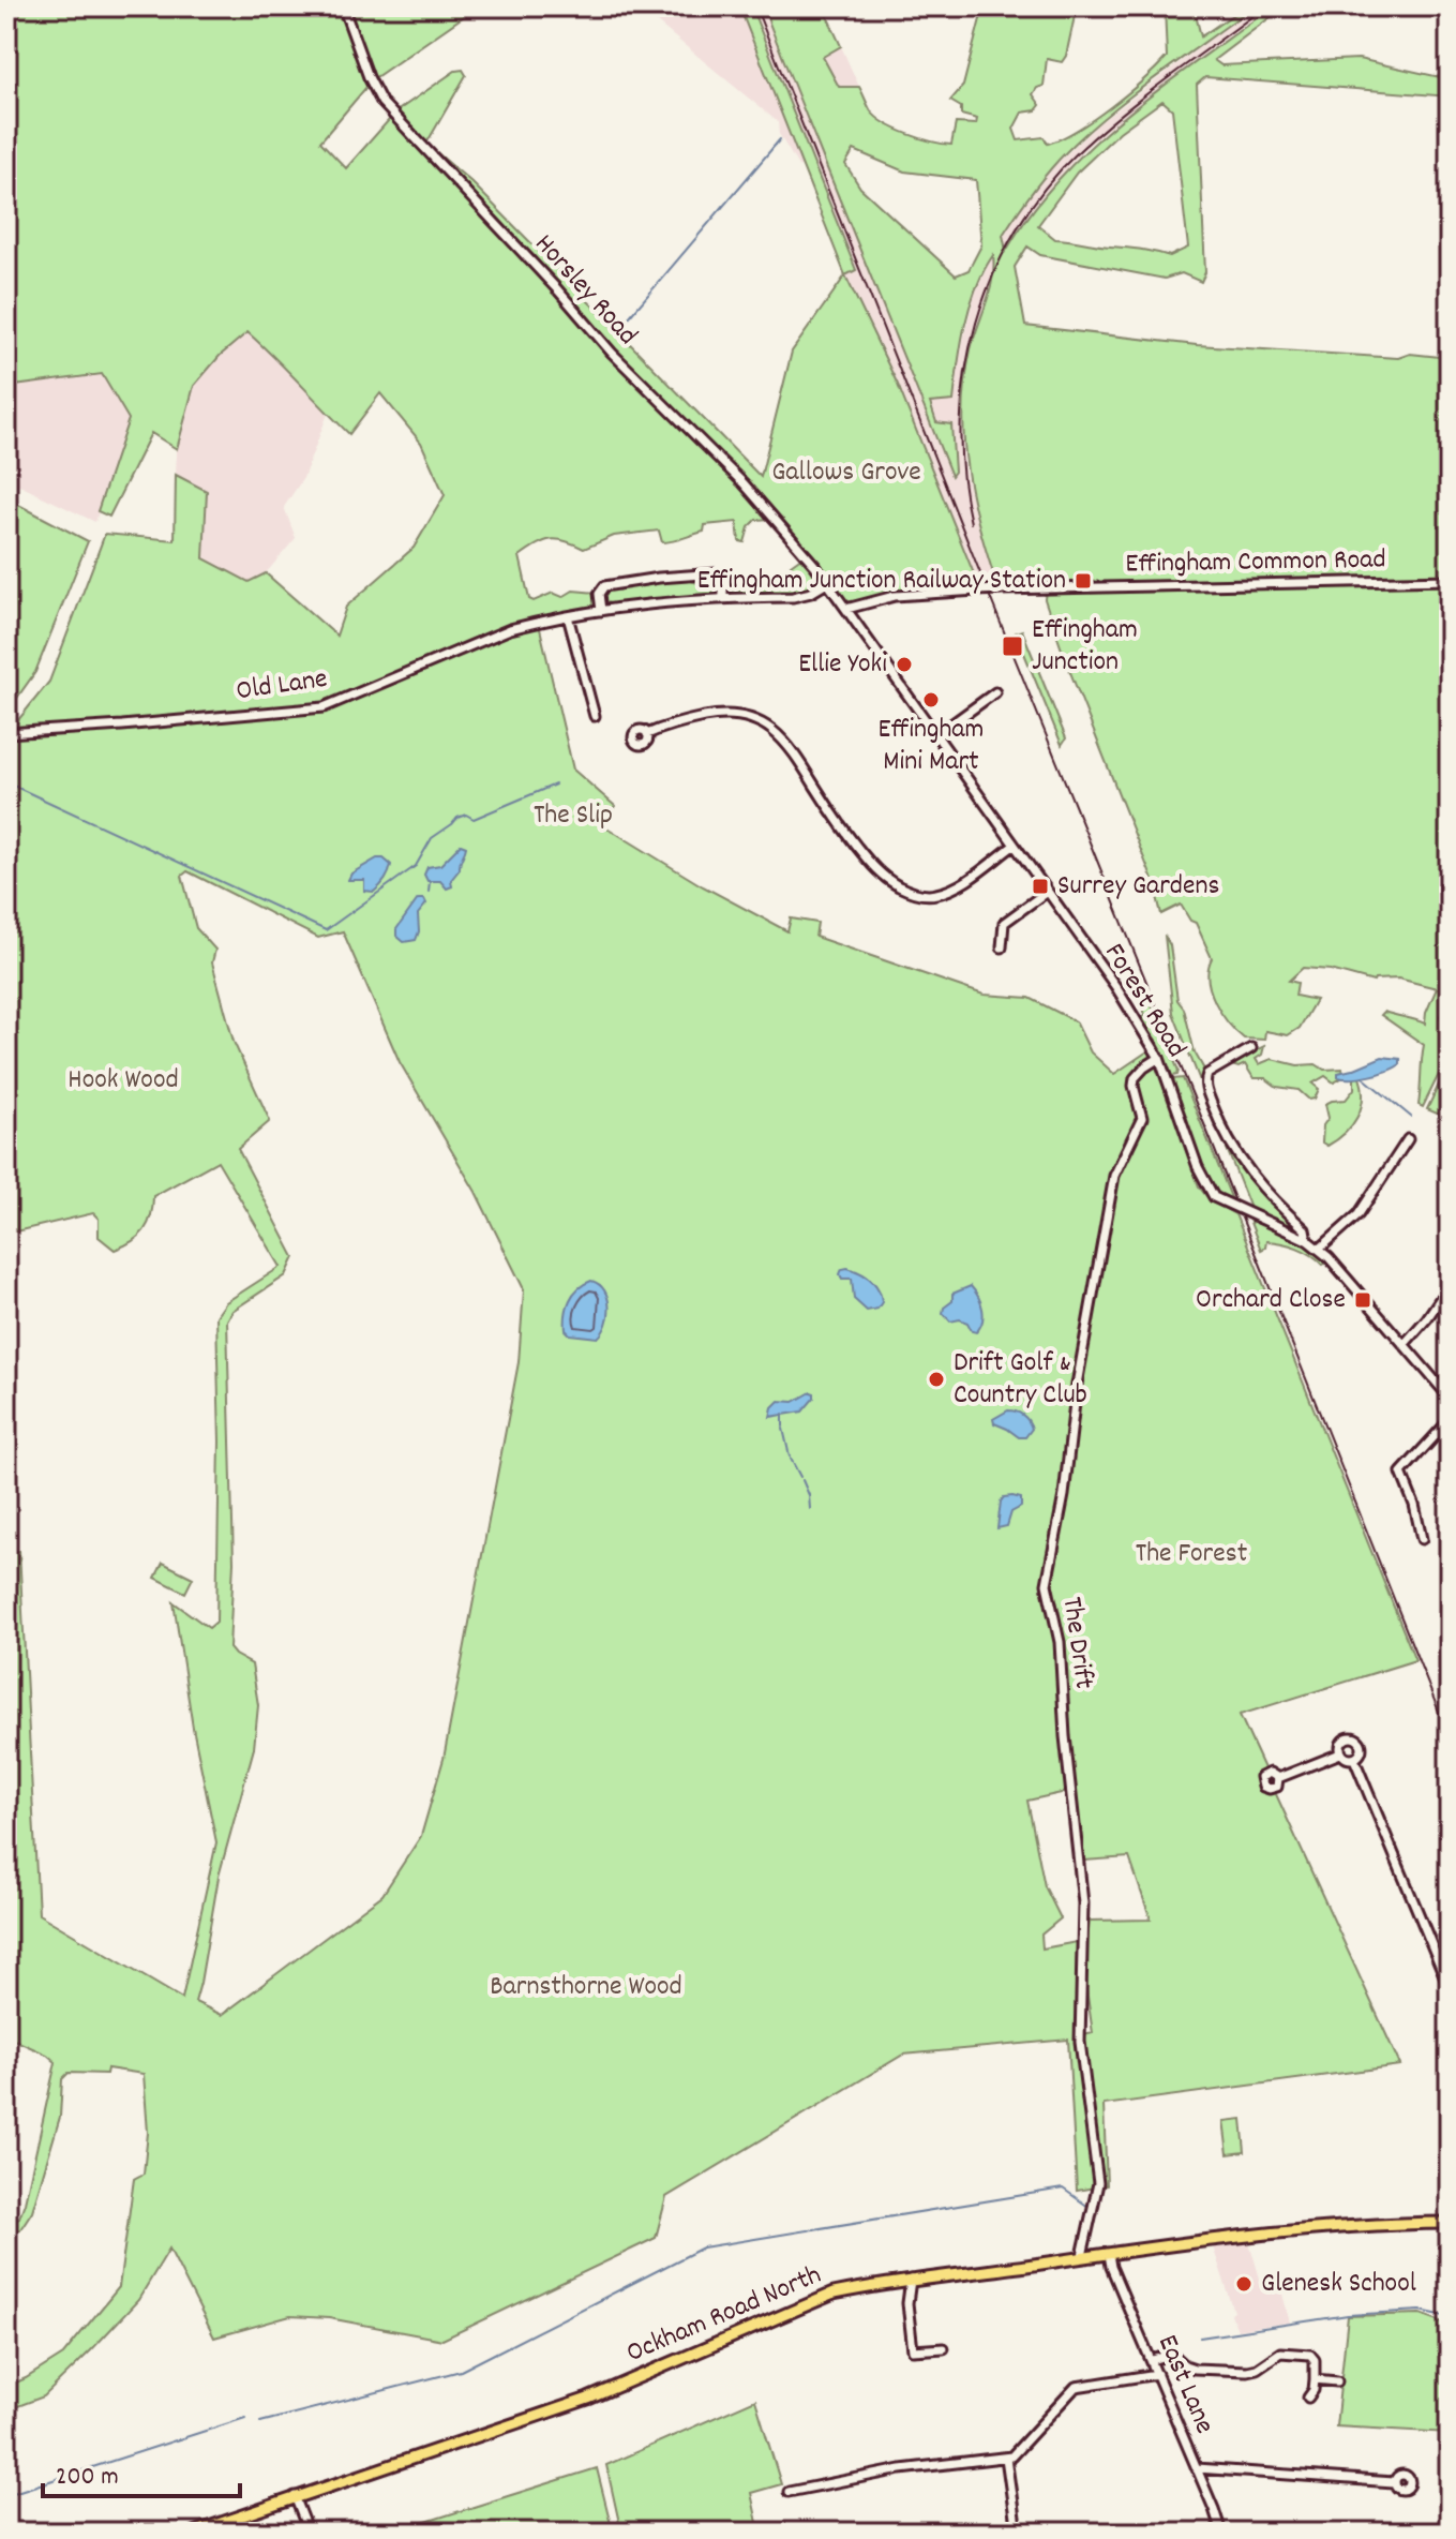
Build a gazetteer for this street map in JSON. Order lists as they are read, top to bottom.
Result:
{
  "streets": {
    "main road": ["Ockham Road North"],
    "street": [
      "Horsley Road",
      "Effingham Common Road",
      "Old Lane",
      "Forest Road",
      "The Drift",
      "East Lane"
    ]
  },
  "crossings": [
    ["Horsley Road", "Old Lane"],
    ["Horsley Road", "Forest Road"],
    ["Effingham Common Road", "Forest Road"],
    ["Old Lane", "Forest Road"],
    ["Forest Road", "The Drift"],
    ["The Drift", "Ockham Road North"],
    ["Ockham Road North", "East Lane"]
  ],
  "parks": [
    "Gallows Grove",
    "The Slip",
    "Hook Wood",
    "The Forest",
    "Barnsthorne Wood"
  ],
  "places": {
    "transit": [
      "Effingham Junction Railway Station",
      "Effingham Junction",
      "Surrey Gardens",
      "Orchard Close"
    ],
    "other": [
      "Ellie Yoki",
      "Effingham Mini Mart",
      "Drift Golf & Country Club",
      "Glenesk School"
    ]
  },
  "scale_bar": "200 m"
}
